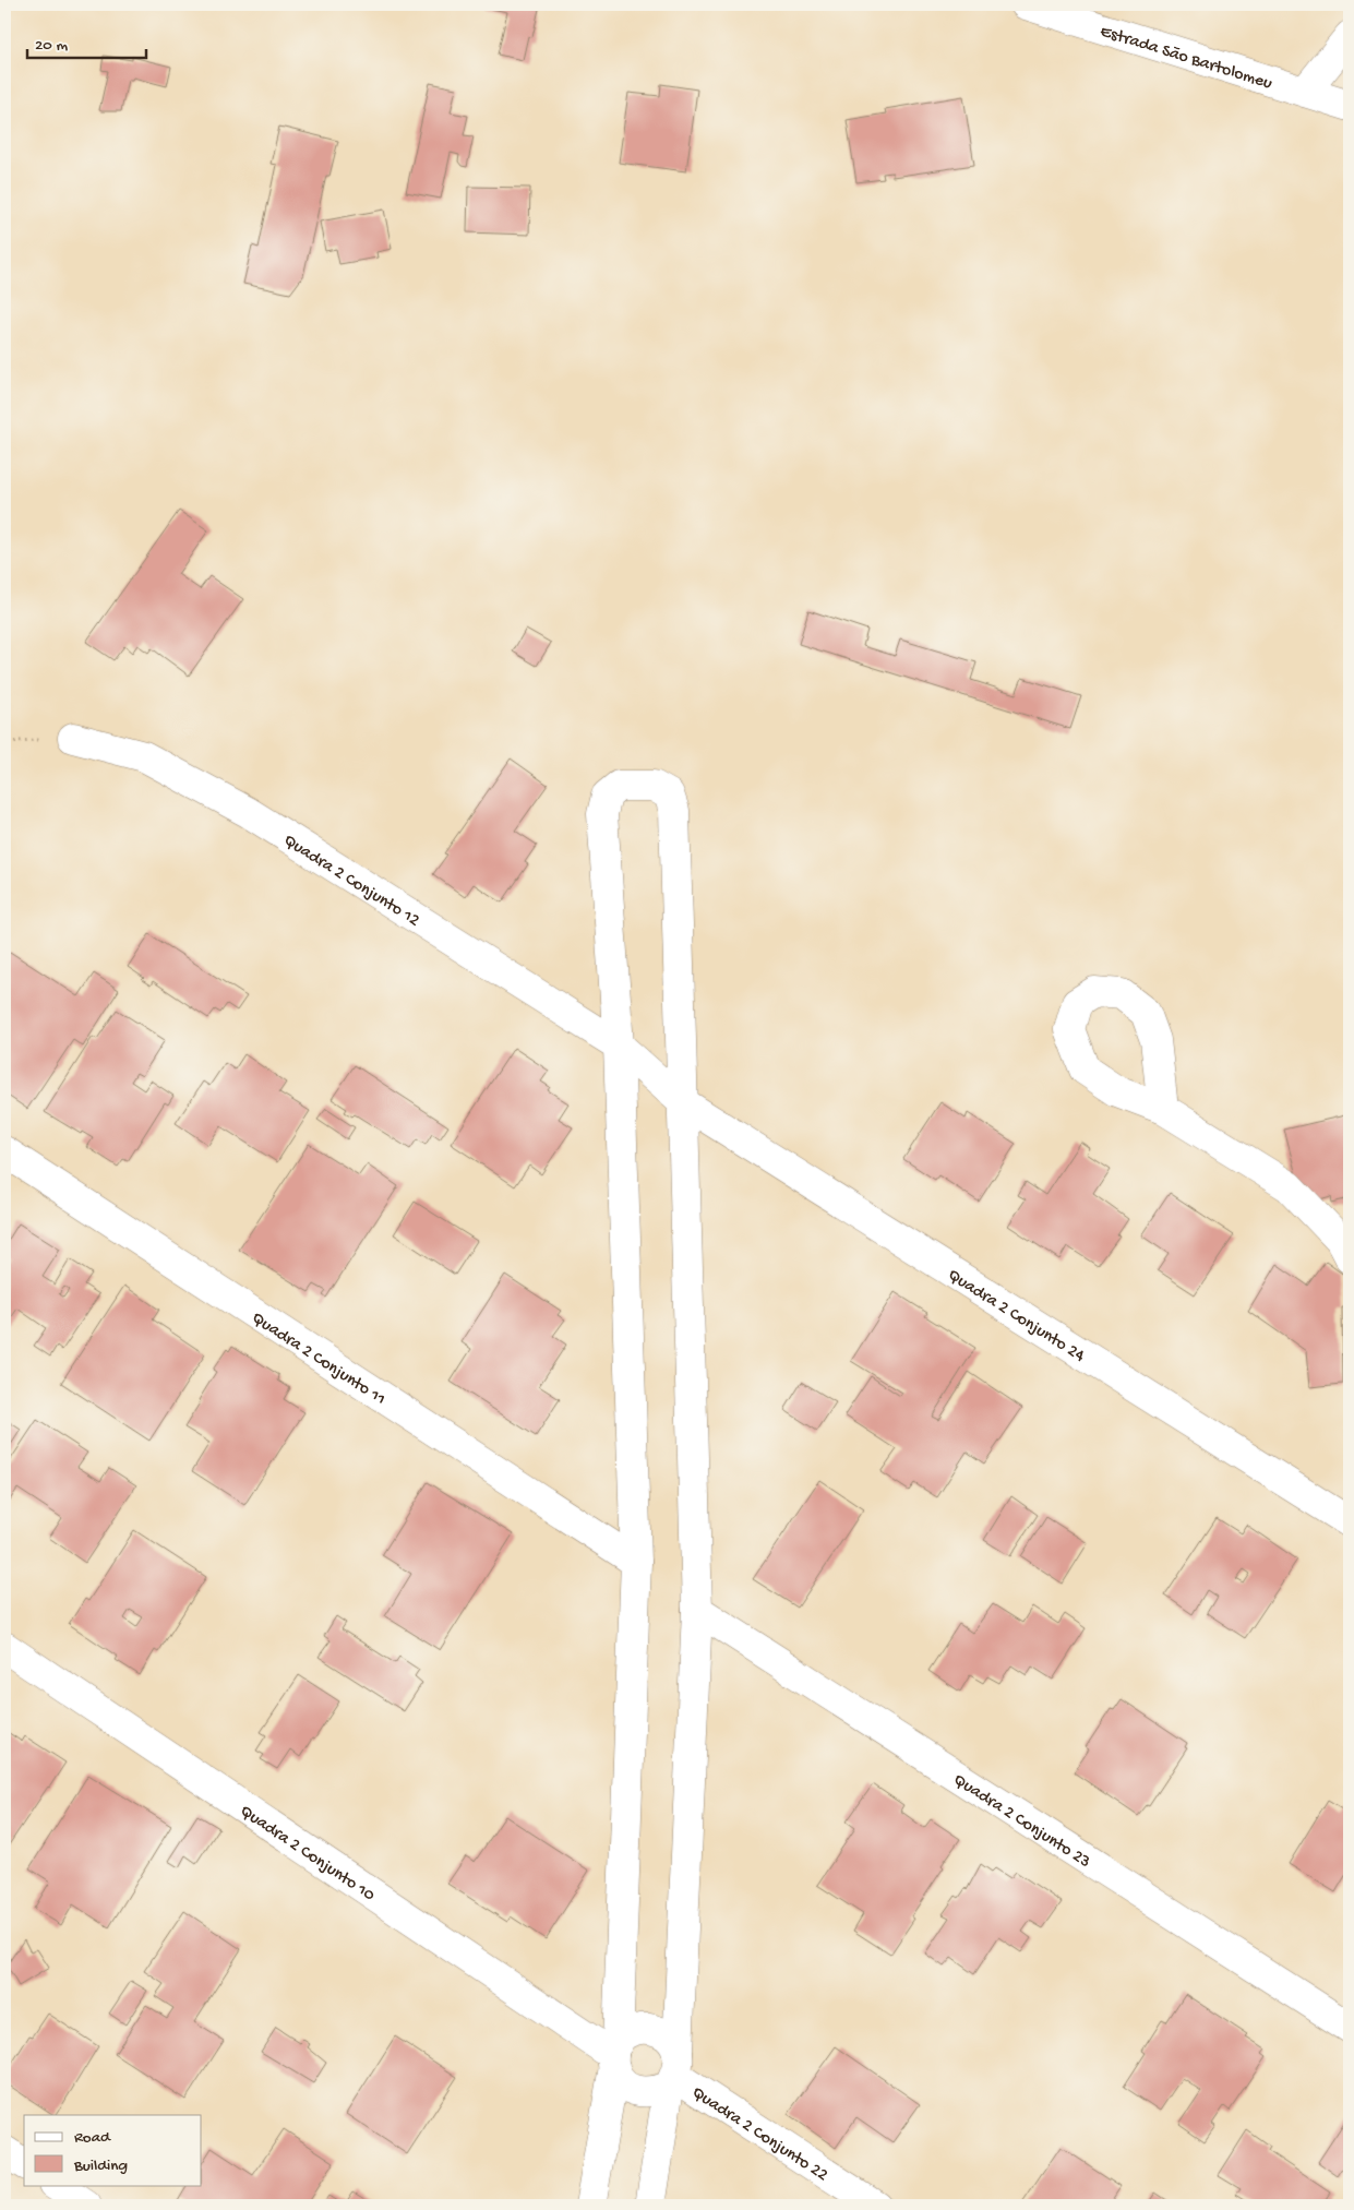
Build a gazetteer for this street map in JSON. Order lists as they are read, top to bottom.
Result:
{
  "streets": {
    "street": [
      "Estrada São Bartolomeu",
      "Quadra 2 Conjunto 12",
      "Quadra 2 Conjunto 24",
      "Quadra 2 Conjunto 11",
      "Quadra 2 Conjunto 23",
      "Quadra 2 Conjunto 10",
      "Quadra 2 Conjunto 22"
    ]
  },
  "crossings": [
    ["Quadra 2 Conjunto 12", "Quadra 2 Conjunto 24"],
    ["Quadra 2 Conjunto 10", "Quadra 2 Conjunto 22"]
  ],
  "legend": ["Road", "Building"],
  "scale_bar": "20 m"
}
